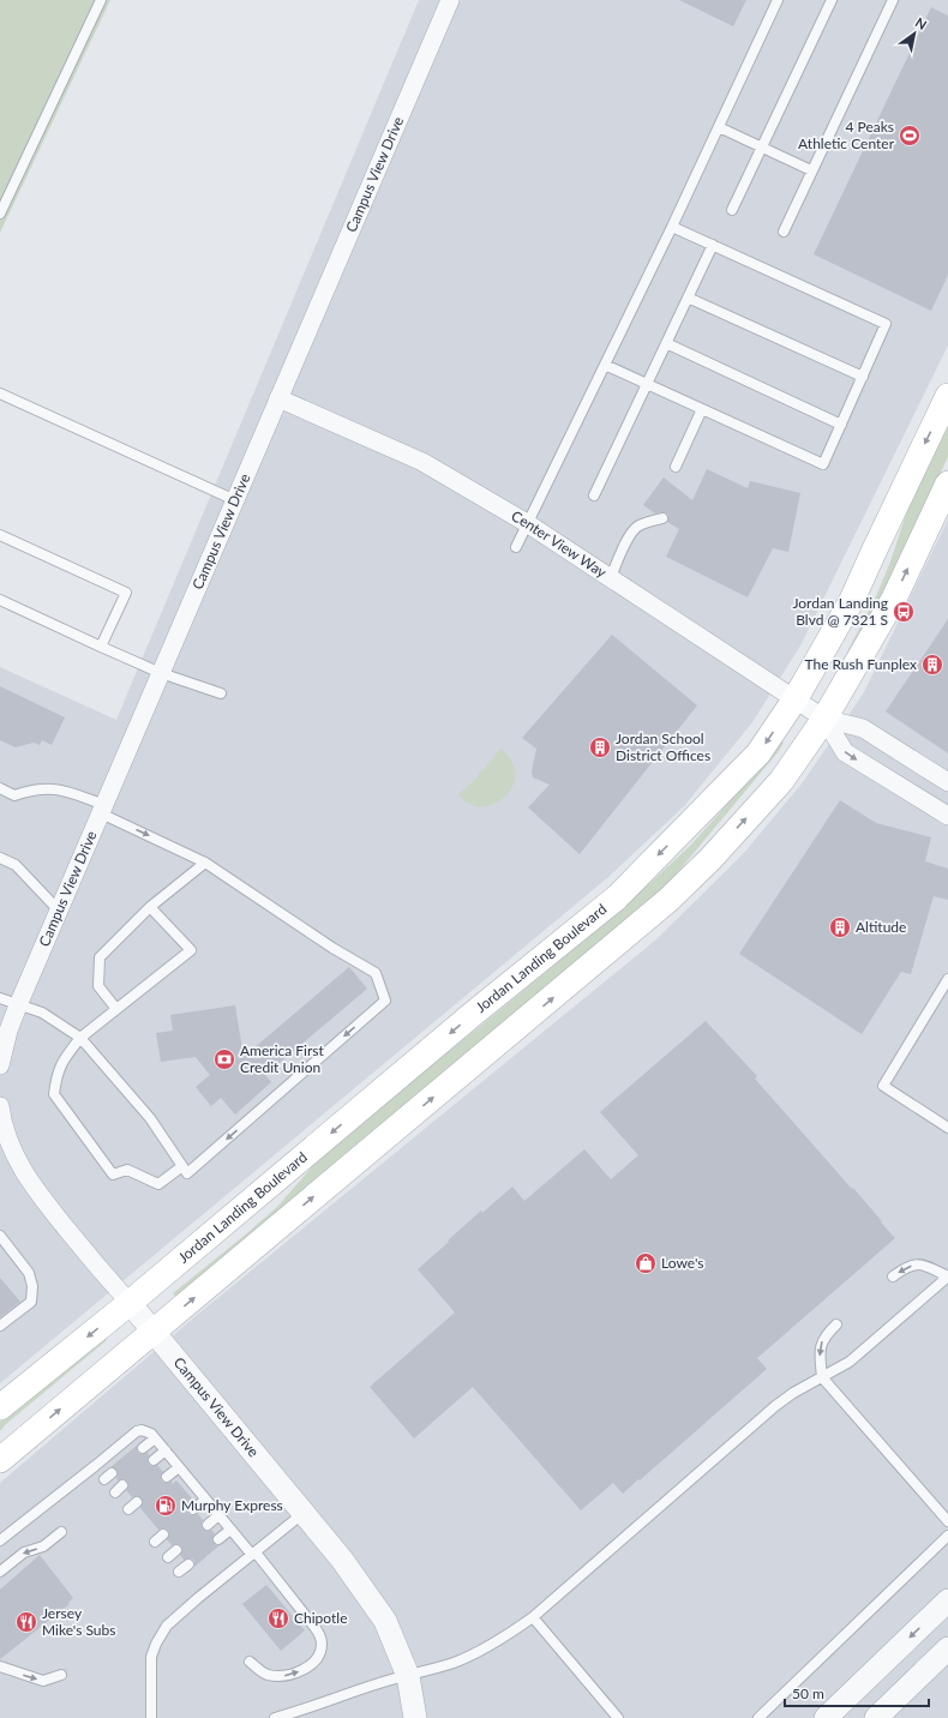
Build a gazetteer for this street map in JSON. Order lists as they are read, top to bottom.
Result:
{
  "streets": {
    "main road": ["Jordan Landing Boulevard"],
    "street": ["Campus View Drive", "Center View Way"]
  },
  "crossings": [
    ["Campus View Drive", "Center View Way"],
    ["Campus View Drive", "Jordan Landing Boulevard"],
    ["Center View Way", "Jordan Landing Boulevard"]
  ],
  "places": {
    "sports": ["4 Peaks Athletic Center"],
    "bus stop": ["Jordan Landing Blvd @ 7321 S"],
    "building": ["The Rush Funplex", "Jordan School District Offices", "Altitude"],
    "bank": ["America First Credit Union"],
    "shop": ["Lowe's"],
    "fuel station": ["Murphy Express"],
    "restaurant": ["Chipotle", "Jersey Mike's Subs"]
  },
  "scale_bar": "50 m",
  "north": "top right"
}
